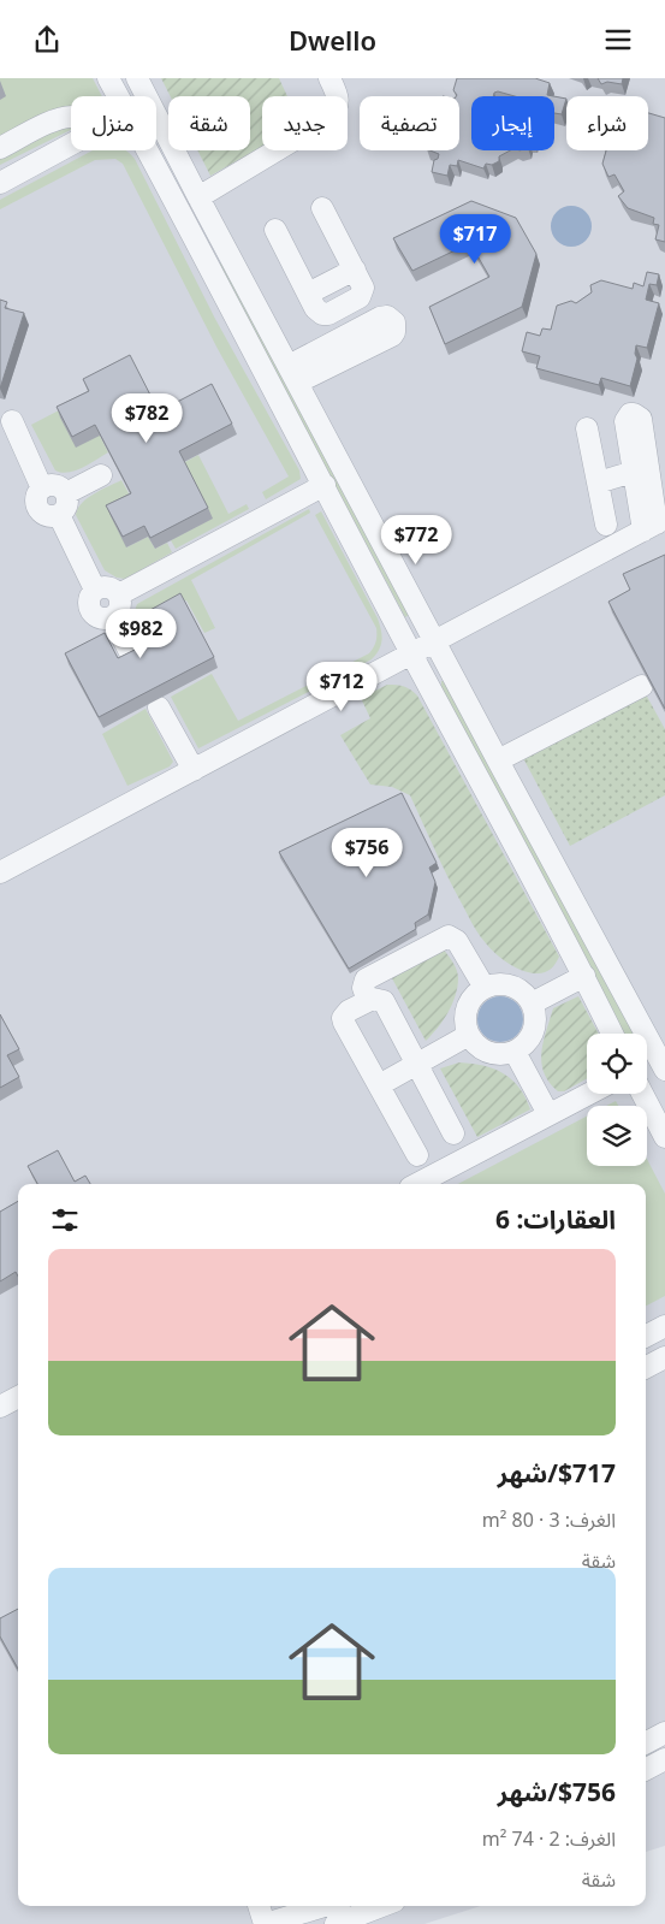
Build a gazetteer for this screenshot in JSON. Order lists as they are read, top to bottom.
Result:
{
  "page": {
    "header": "Dwello",
    "chip": [
      "شراء",
      "إيجار",
      "تصفية",
      "جديد",
      "شقة",
      "منزل"
    ],
    "price": [
      "$717",
      "$782",
      "$772",
      "$982",
      "$712",
      "$756"
    ],
    "heading": "العقارات: 6",
    "list": [
      {
        "name": "$717/شهر",
        "note": "الغرف: 3 · 80 m² · شقة"
      },
      {
        "name": "$756/شهر",
        "note": "الغرف: 2 · 74 m² · شقة"
      }
    ]
  }
}
